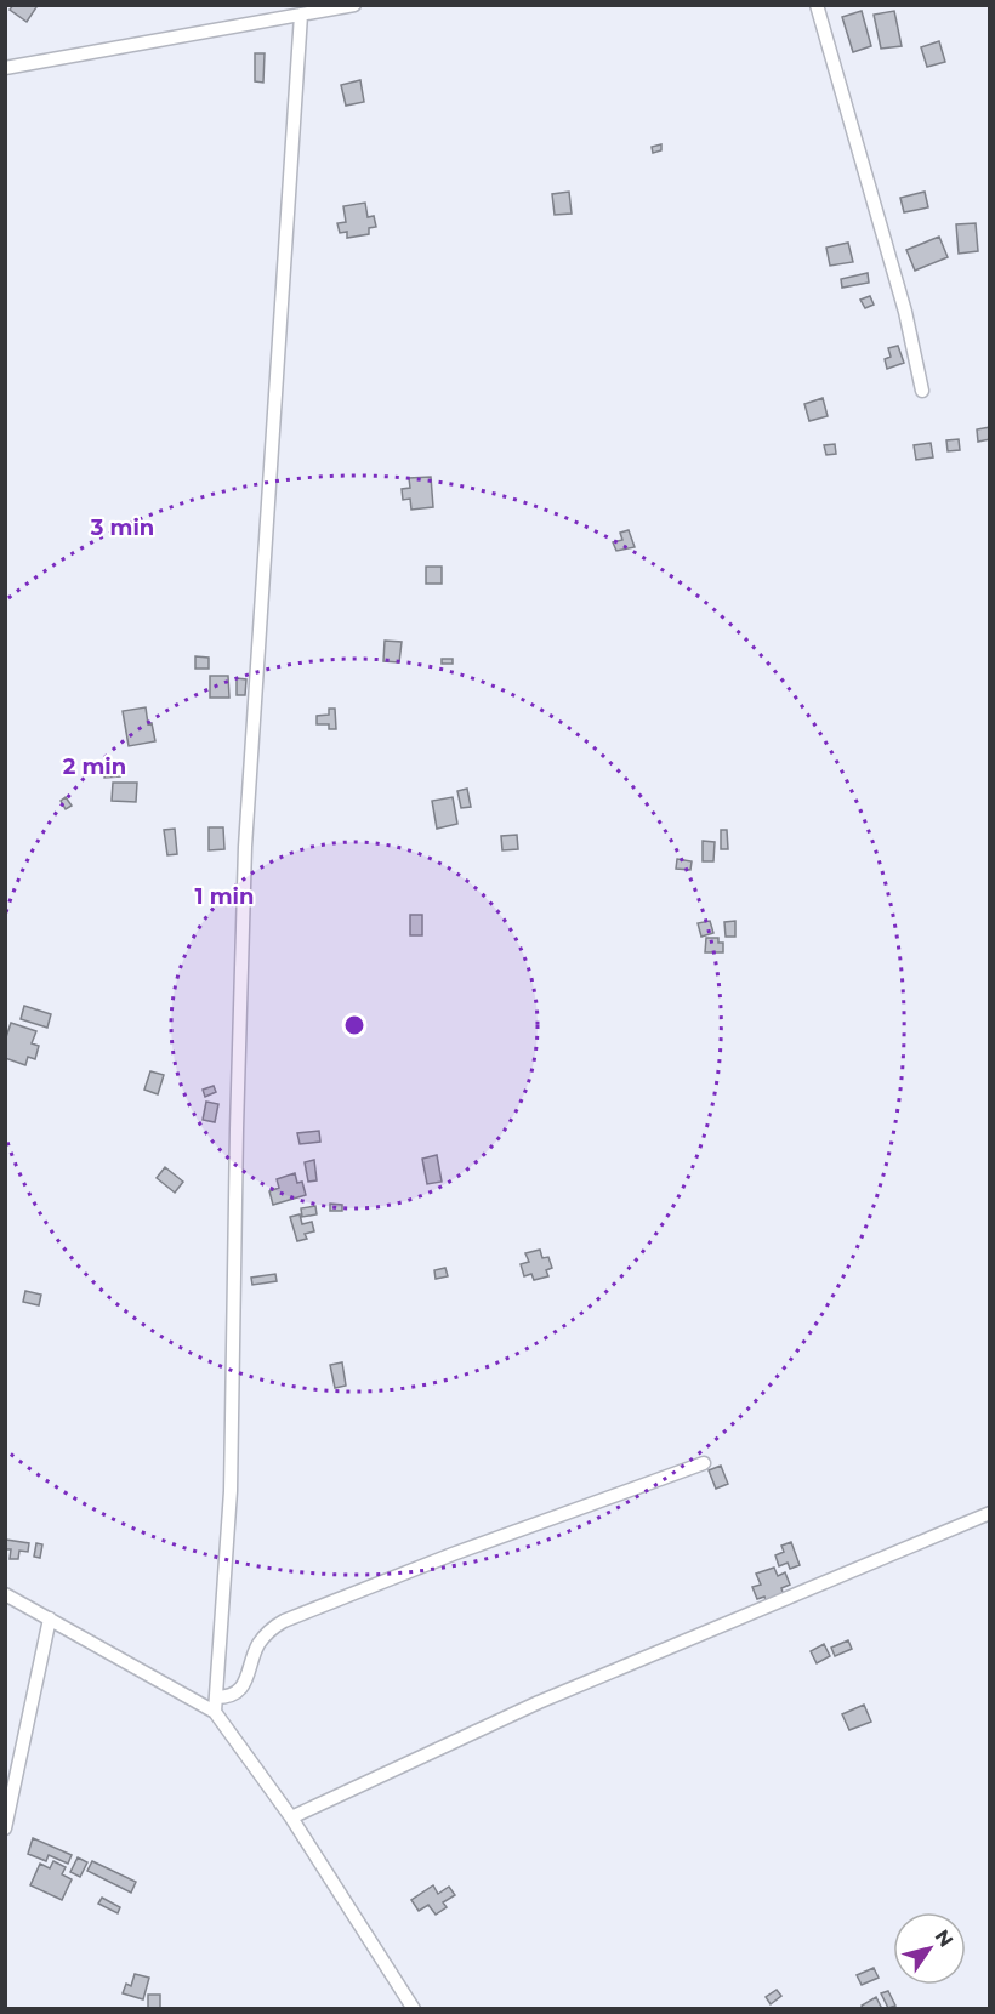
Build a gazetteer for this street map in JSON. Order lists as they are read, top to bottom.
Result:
{
  "north": "top right",
  "rings": ["3 min", "2 min", "1 min"]
}
